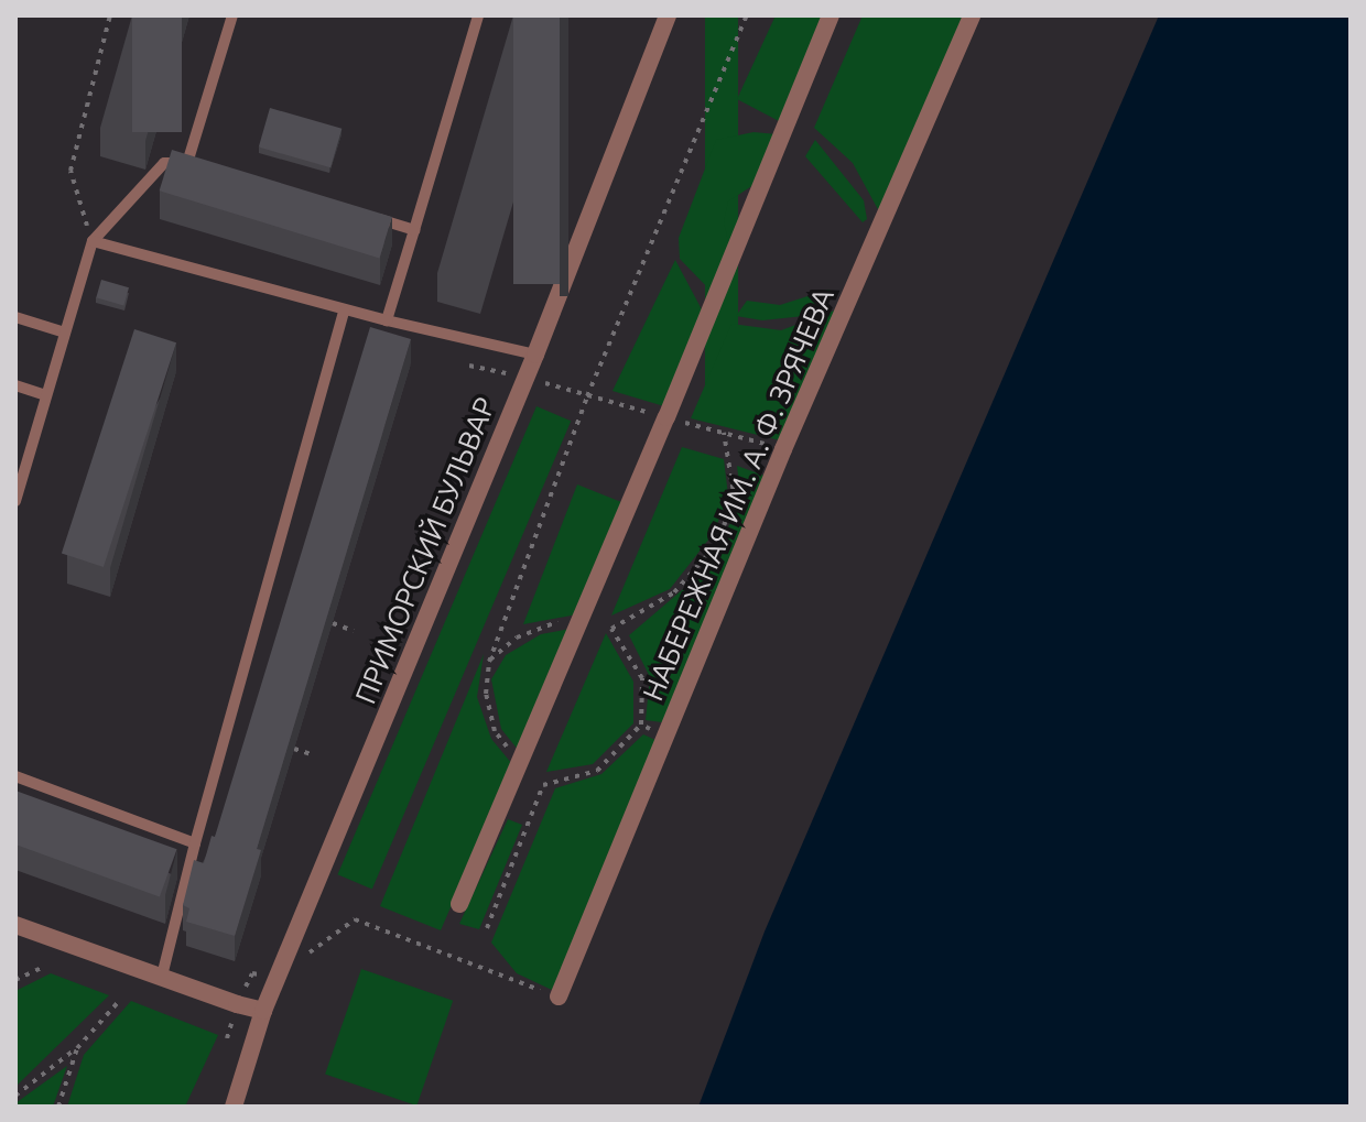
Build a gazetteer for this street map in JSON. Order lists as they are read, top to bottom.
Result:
{
  "streets": {
    "street": ["НАБЕРЕЖНАЯ ИМ. А. Ф. ЗРЯЧЕВА", "ПРИМОРСКИЙ БУЛЬВАР"]
  }
}
